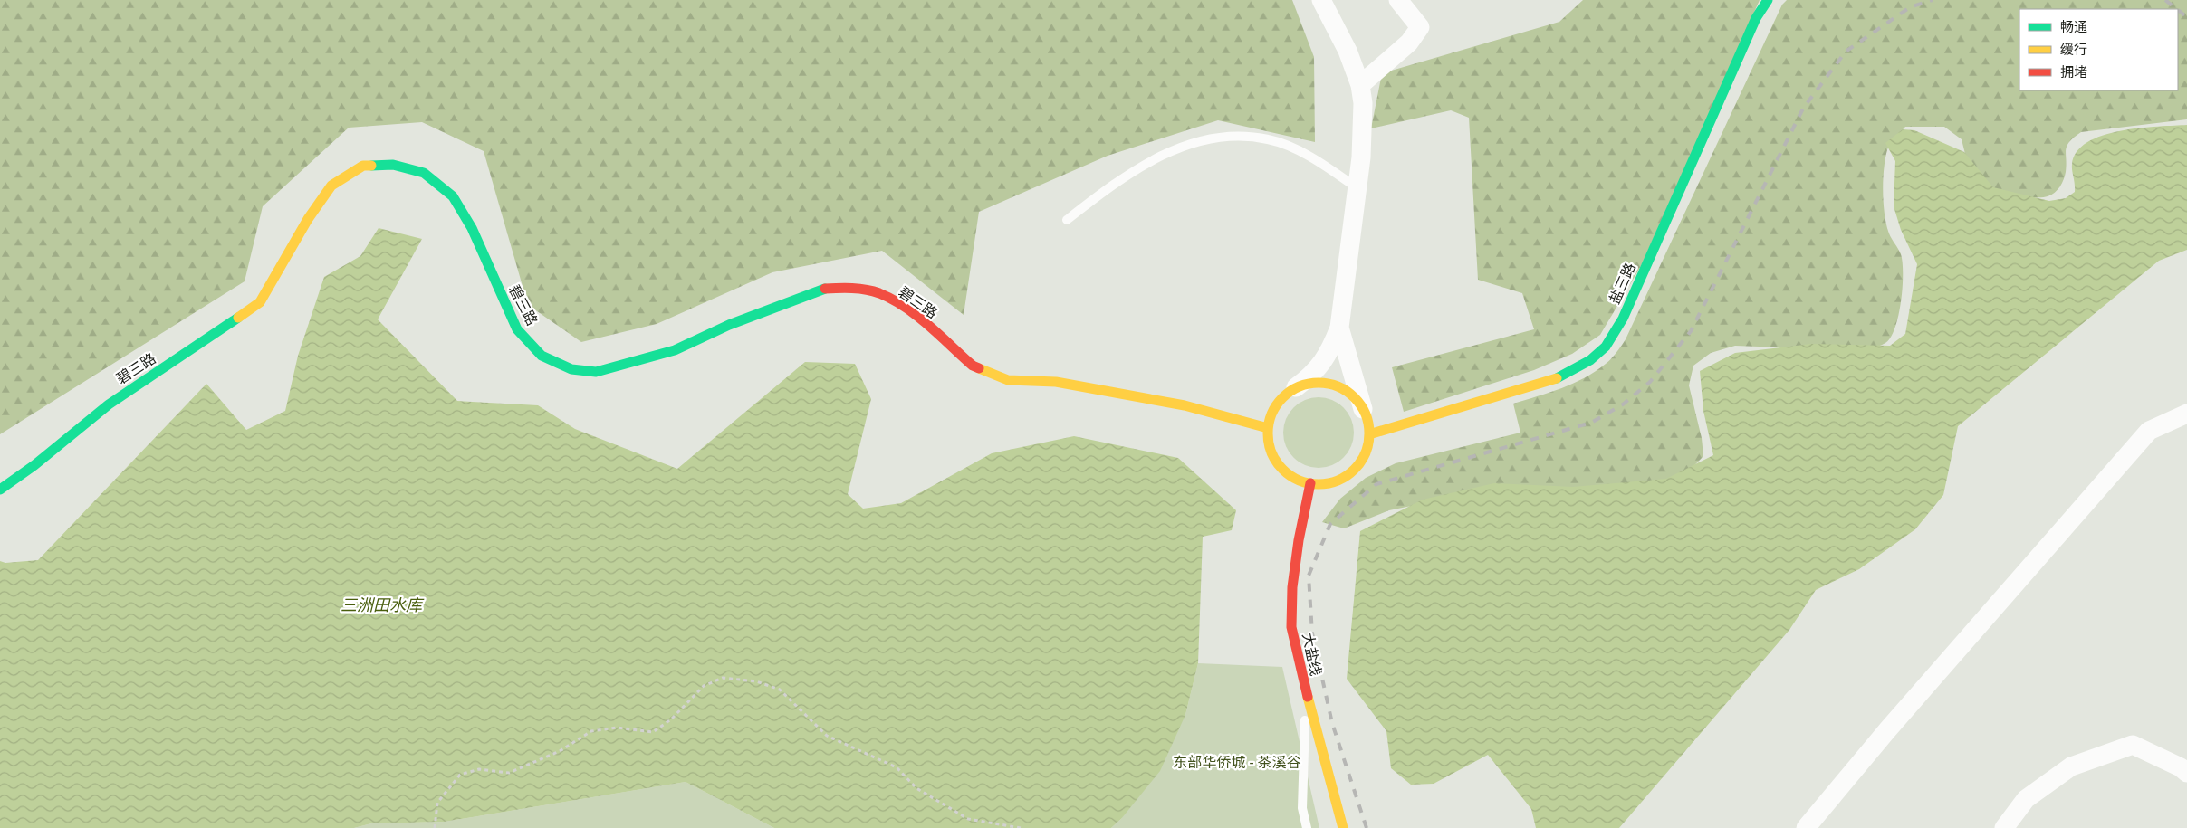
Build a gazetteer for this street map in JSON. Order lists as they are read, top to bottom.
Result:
{
  "streets": {
    "main road": ["盐三路", "碧三路", "大盐线"]
  },
  "crossings": [
    ["盐三路", "碧三路"],
    ["盐三路", "大盐线"],
    ["碧三路", "大盐线"]
  ],
  "water": ["三洲田水库"],
  "parks": ["东部华侨城 - 茶溪谷"],
  "legend": ["畅通", "缓行", "拥堵"]
}
